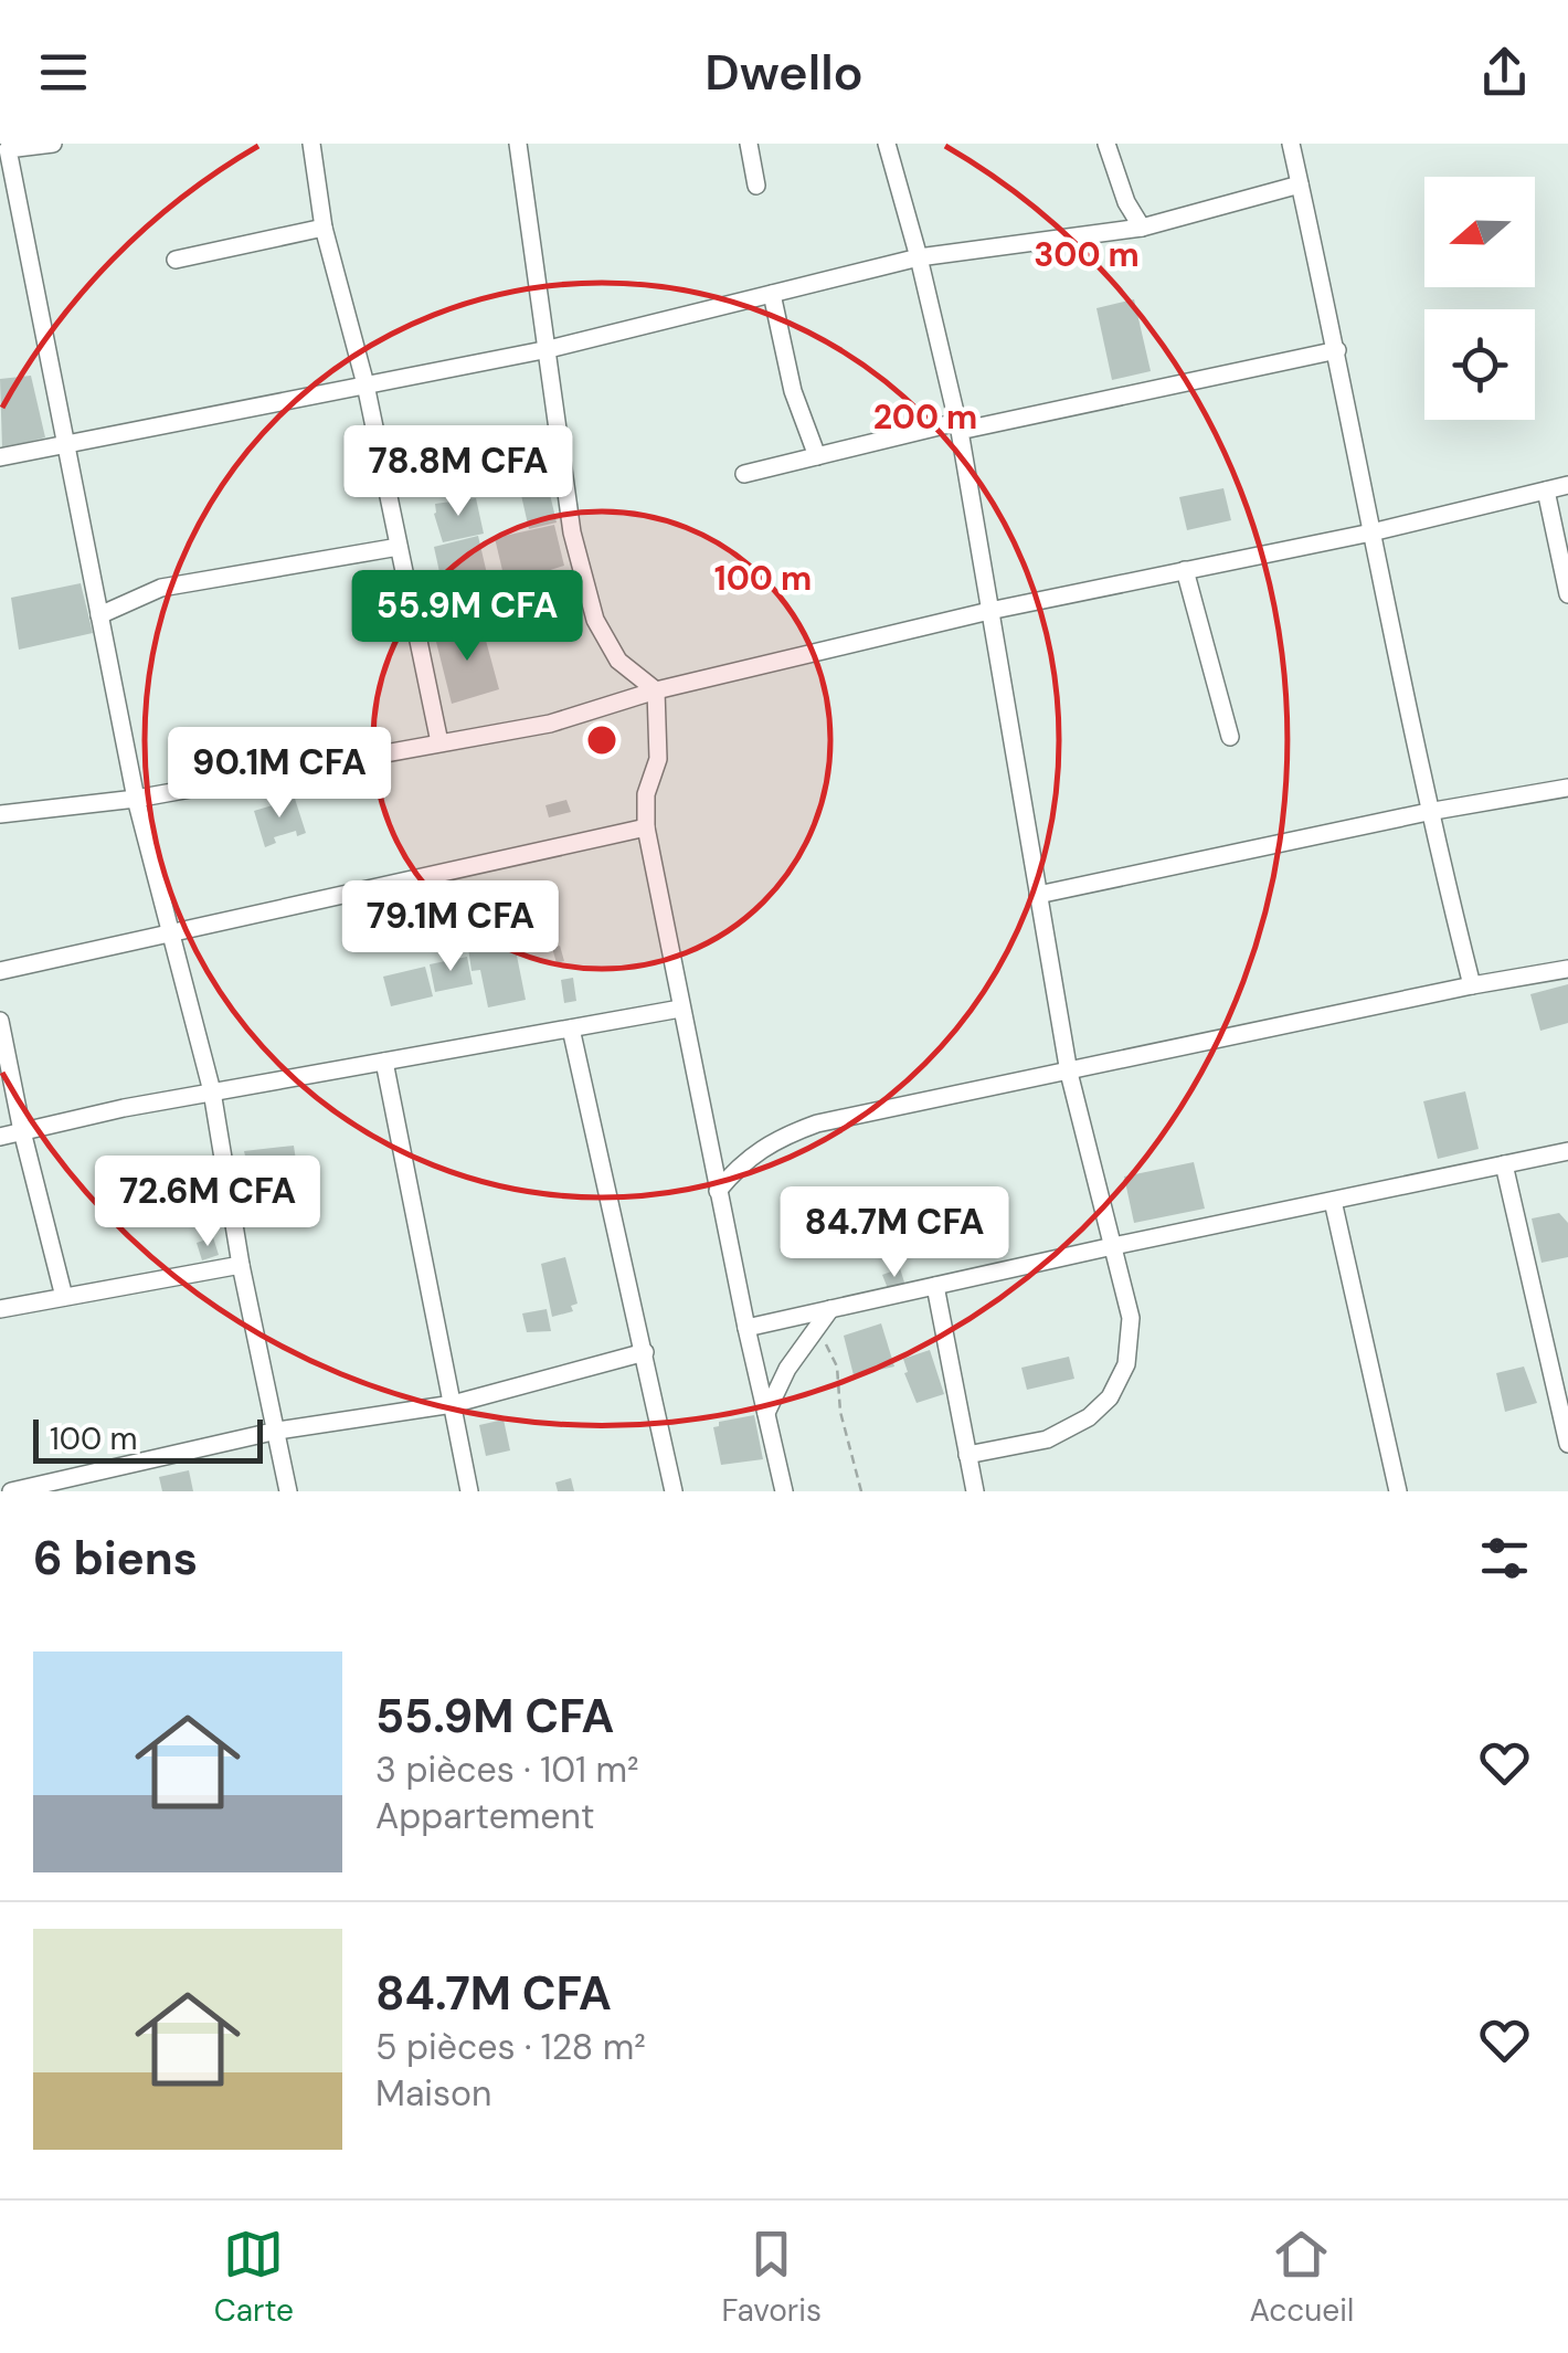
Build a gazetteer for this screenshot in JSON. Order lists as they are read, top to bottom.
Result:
{
  "scale_bar": "100 m",
  "north": "left",
  "page": {
    "header": "Dwello",
    "price": [
      "78.8M CFA",
      "55.9M CFA",
      "90.1M CFA",
      "79.1M CFA",
      "72.6M CFA",
      "84.7M CFA"
    ],
    "scale": "100 m",
    "heading": "6 biens",
    "list": [
      {
        "name": "55.9M CFA",
        "note": "3 pièces · 101 m² · Appartement"
      },
      {
        "name": "84.7M CFA",
        "note": "5 pièces · 128 m² · Maison"
      }
    ],
    "tabs": ["Carte", "Favoris", "Accueil"]
  },
  "rings": ["300 m", "200 m", "100 m"]
}
